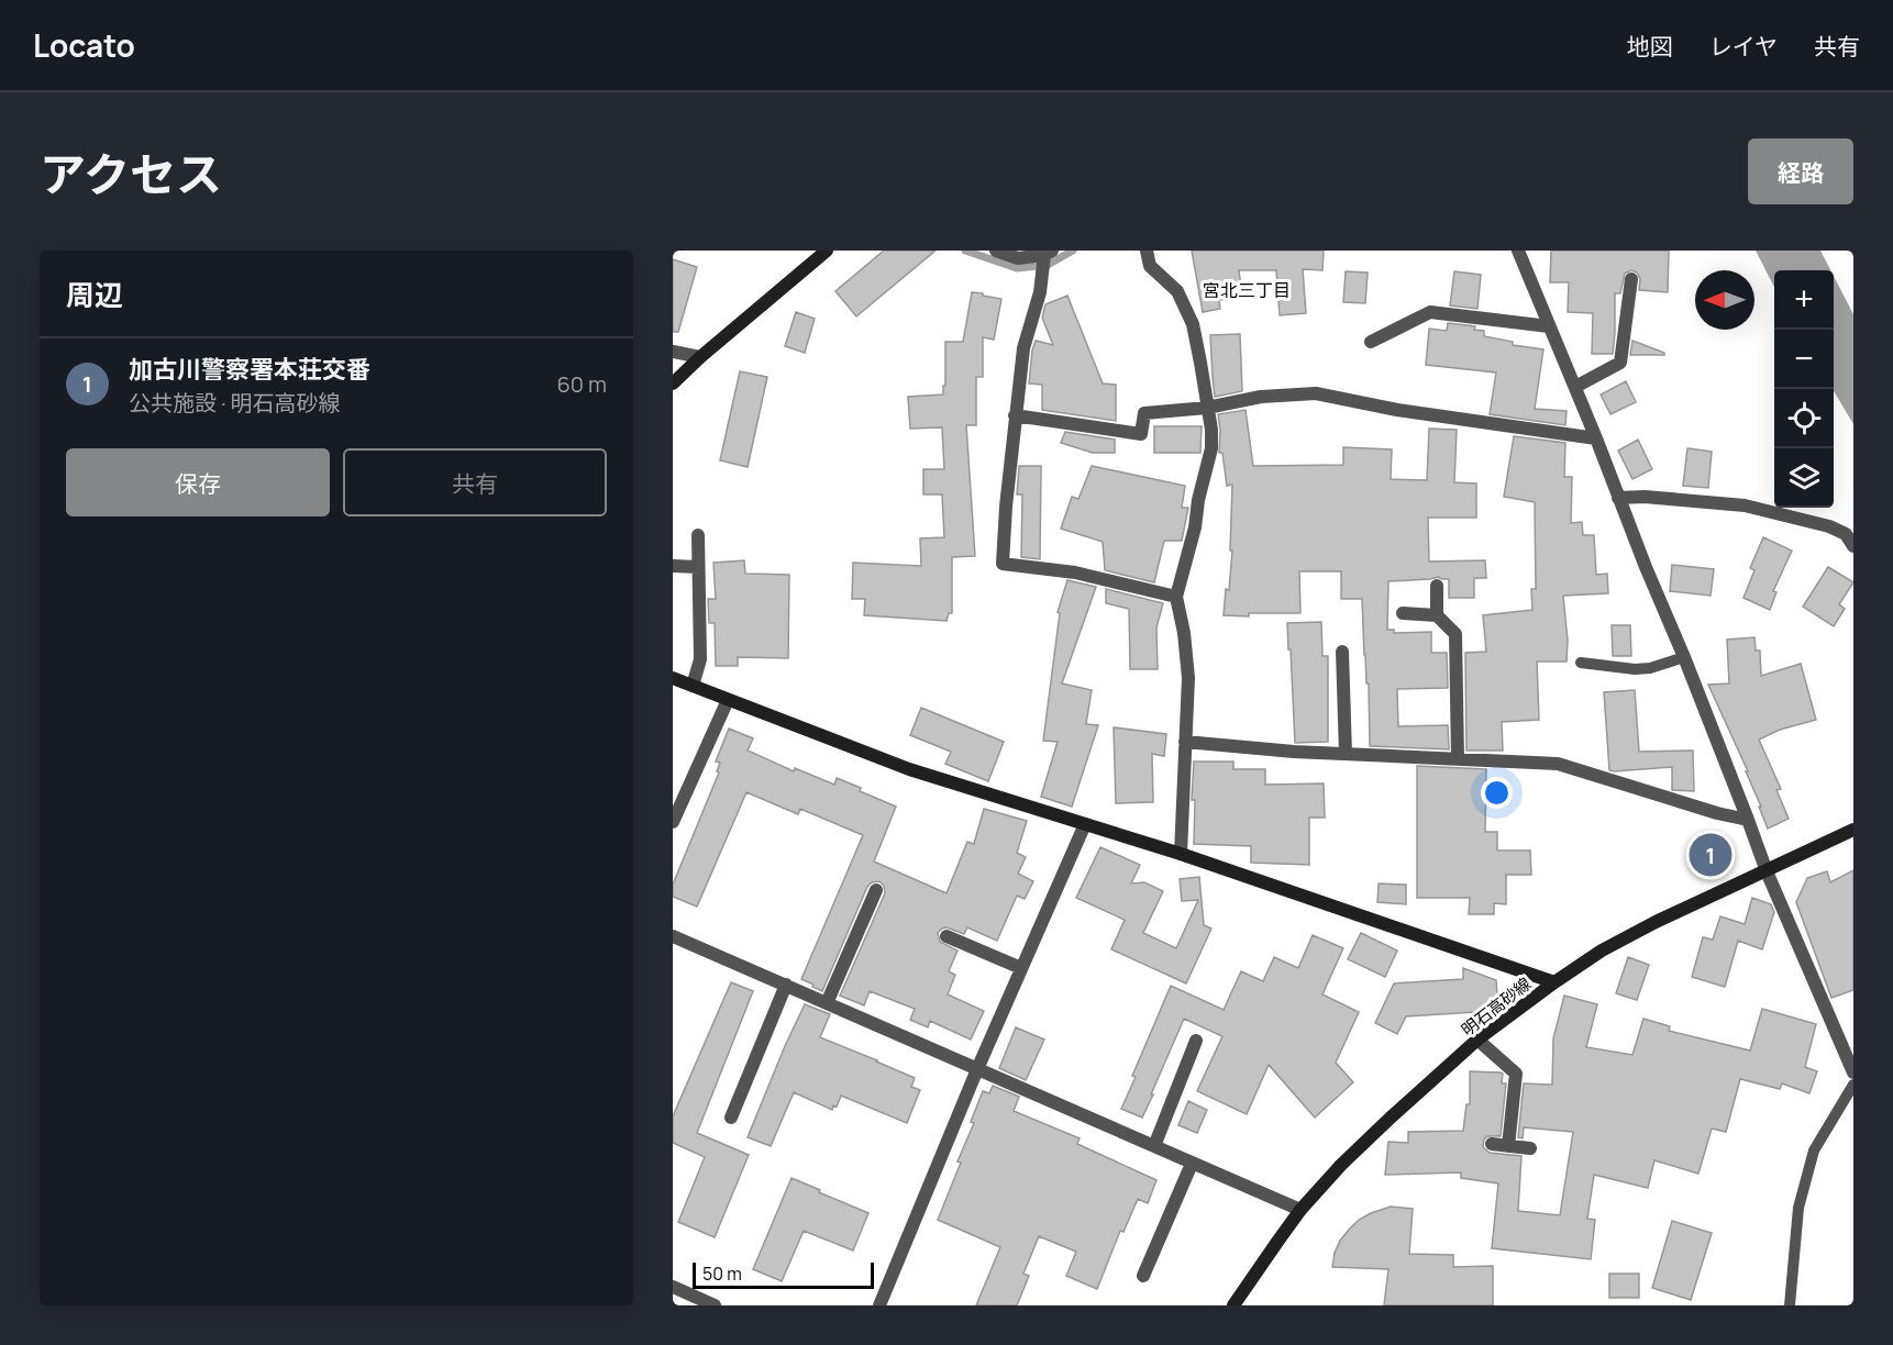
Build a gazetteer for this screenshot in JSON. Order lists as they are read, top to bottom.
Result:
{
  "streets": {
    "street": ["明石高砂線"]
  },
  "districts": ["宮北三丁目"],
  "scale_bar": "50 m",
  "north": "left",
  "page": {
    "header": "Locato",
    "nav": ["地図", "レイヤ", "共有"],
    "title": "アクセス",
    "buttons": [
      "経路",
      ["保存", "共有"]
    ],
    "heading": "周辺",
    "map_buttons": ["+", "−"],
    "list": [
      {
        "mark": "1",
        "name": "加古川警察署本荘交番",
        "note": "公共施設 · 明石高砂線",
        "value": "60 m"
      }
    ],
    "pins": "1",
    "scale": "50 m"
  }
}
